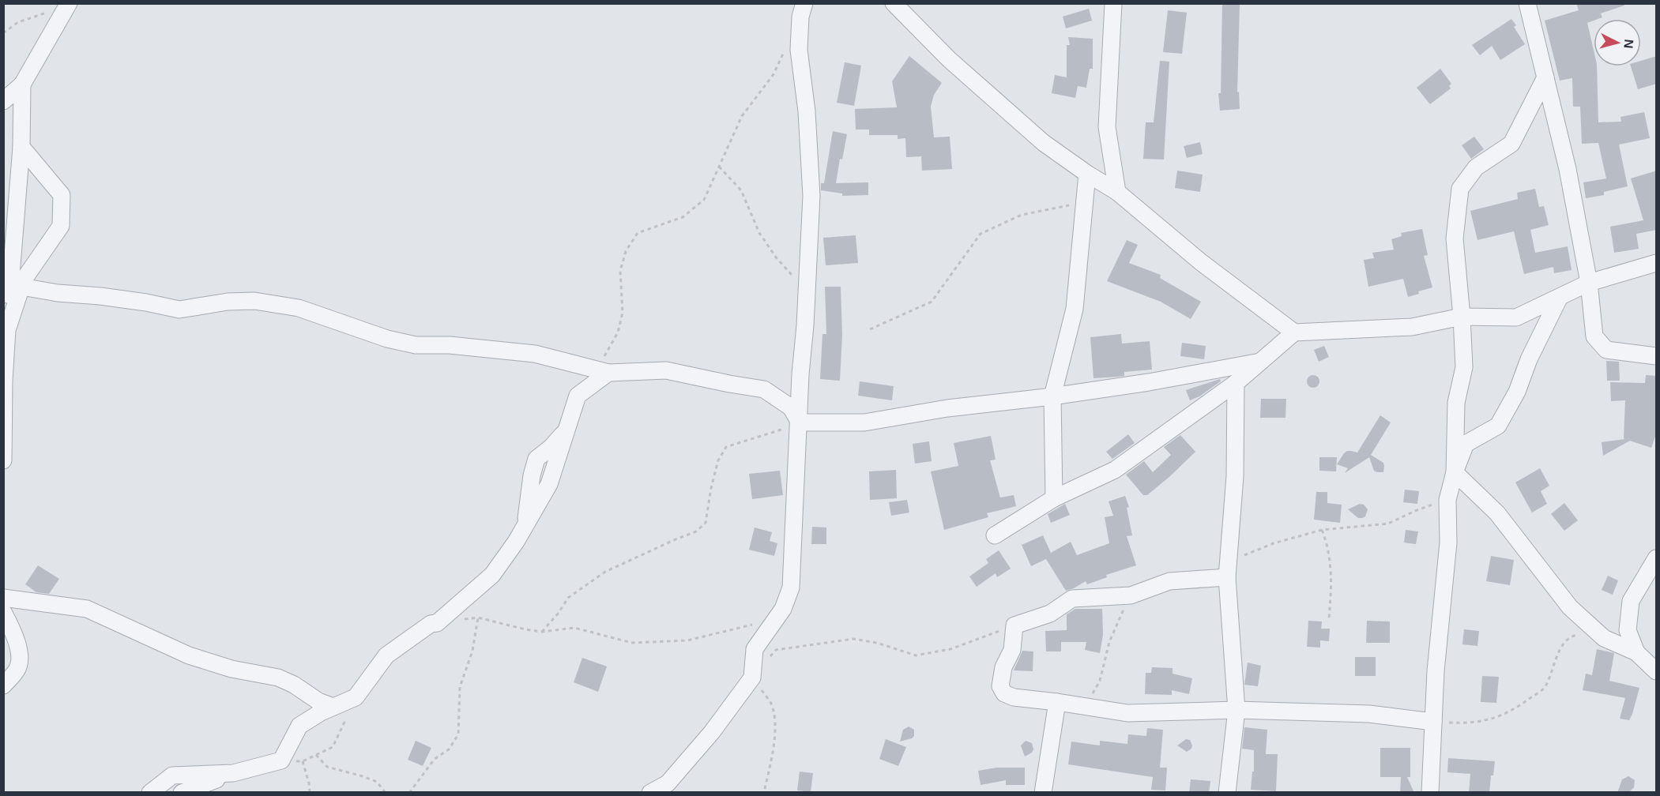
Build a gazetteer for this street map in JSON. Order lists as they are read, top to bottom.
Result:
{
  "north": "right"
}
